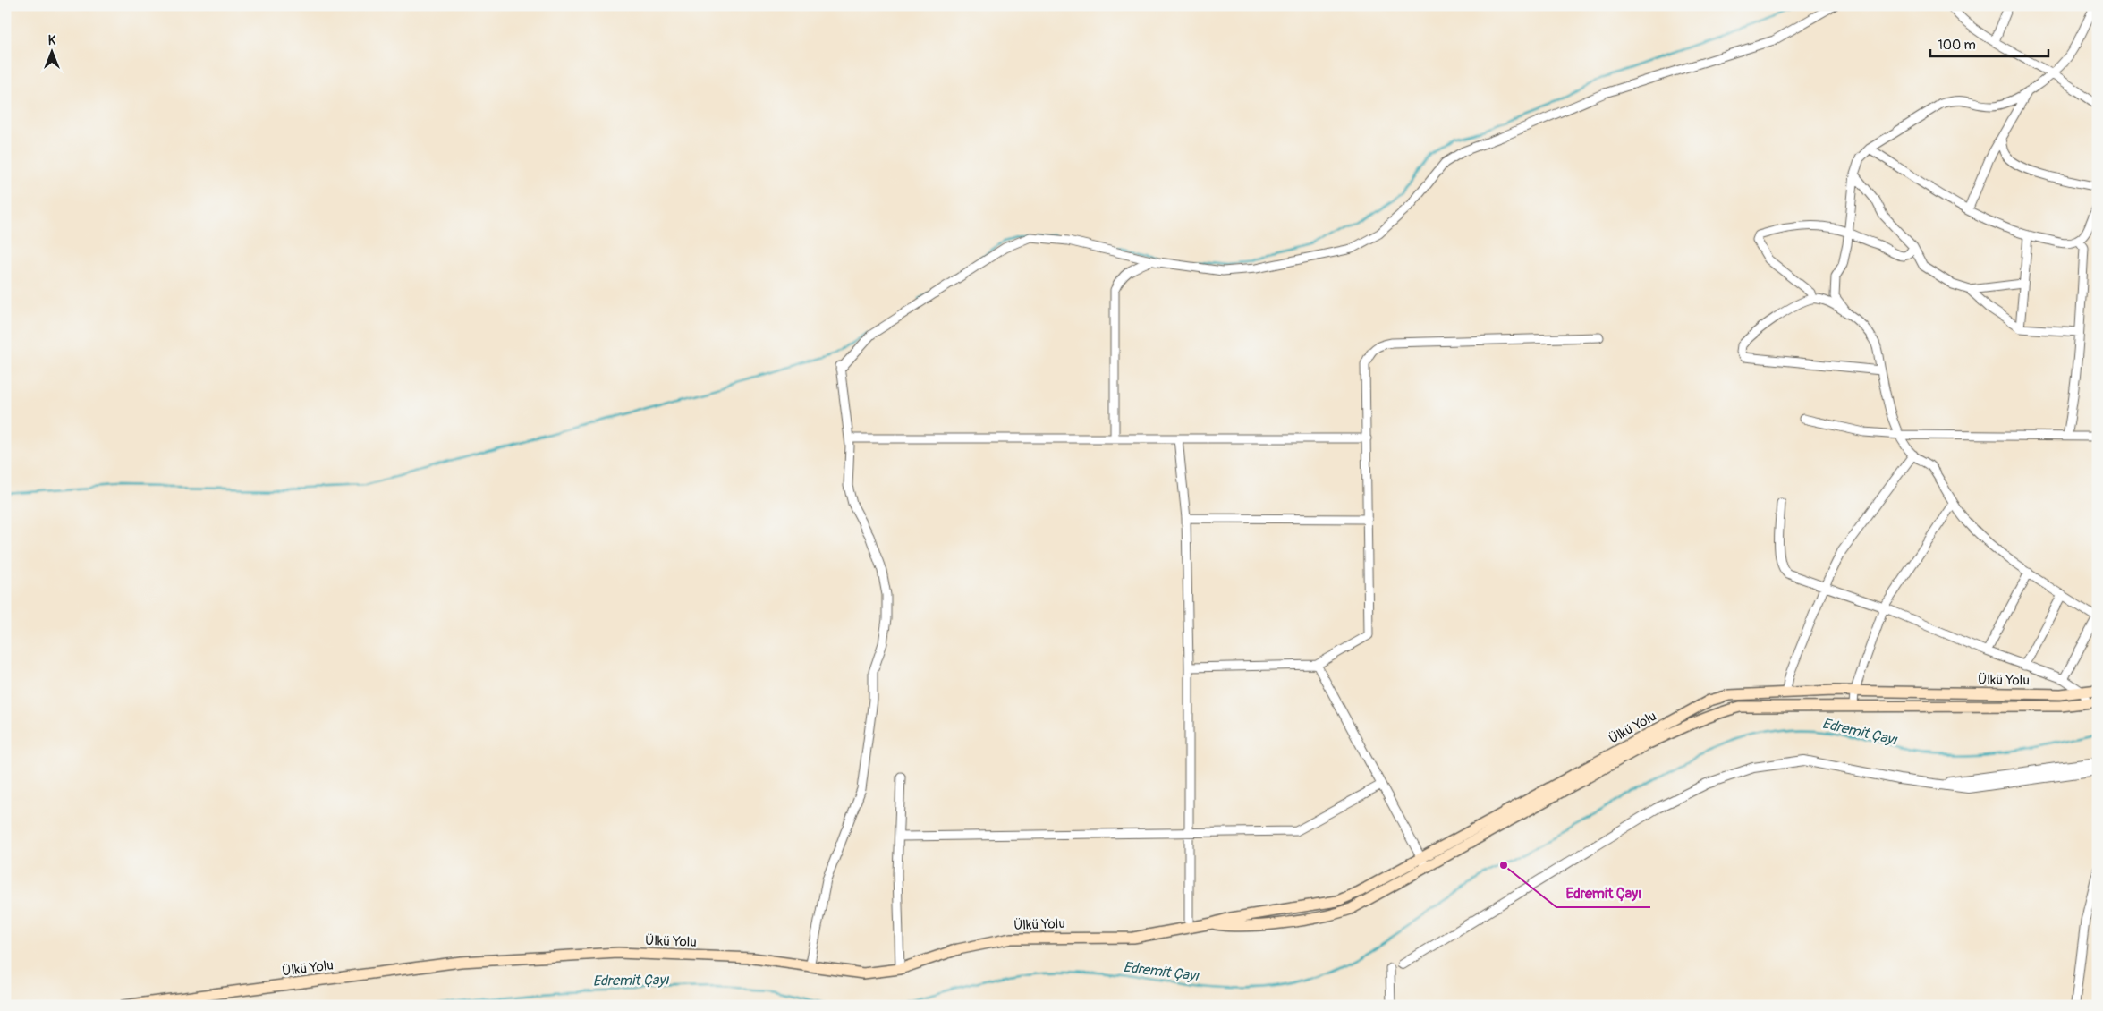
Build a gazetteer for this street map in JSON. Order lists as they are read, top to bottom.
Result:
{
  "streets": {
    "main road": ["Ülkü Yolu"]
  },
  "water": ["Edremit Çayı"],
  "places": ["Edremit Çayı"],
  "scale_bar": "100 m",
  "north": "top"
}
